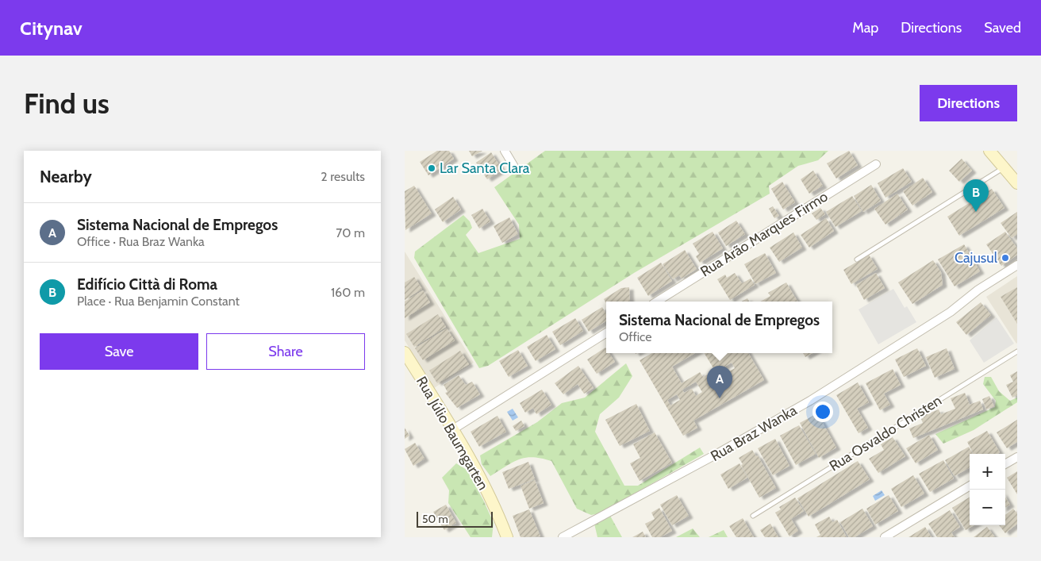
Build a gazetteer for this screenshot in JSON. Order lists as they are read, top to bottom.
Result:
{
  "streets": {
    "street": ["Rua Arão Marques Firmo", "Rua Júlio Baumgarten", "Rua Braz Wanka"],
    "lane": ["Rua Osvaldo Christen"]
  },
  "places": ["Lar Santa Clara", "Cajusul"],
  "scale_bar": "50 m",
  "page": {
    "header": "Citynav",
    "nav": ["Map", "Directions", "Saved"],
    "buttons": [
      "Directions",
      ["Save", "Share"]
    ],
    "title": "Find us",
    "heading": ["Nearby", "2 results"],
    "pins": ["B", "A"],
    "list": [
      {
        "mark": "A",
        "name": "Sistema Nacional de Empregos",
        "note": "Office · Rua Braz Wanka",
        "value": "70 m"
      },
      {
        "mark": "B",
        "name": "Edifício Città di Roma",
        "note": "Place · Rua Benjamin Constant",
        "value": "160 m"
      }
    ],
    "popup": ["Sistema Nacional de Empregos", "Office"],
    "map_buttons": ["+", "−"],
    "scale": "50 m"
  }
}
